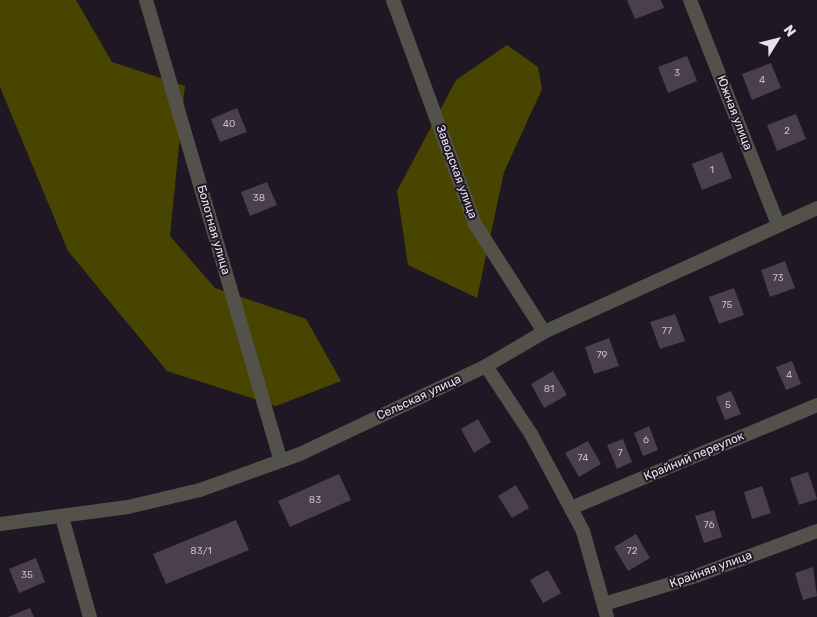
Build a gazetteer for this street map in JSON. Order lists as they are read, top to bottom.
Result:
{
  "streets": {
    "street": [
      "Южная улица",
      "Заводская улица",
      "Болотная улица",
      "Сельская улица",
      "Крайний переулок",
      "Крайняя улица"
    ]
  },
  "crossings": [
    ["Южная улица", "Сельская улица"],
    ["Заводская улица", "Сельская улица"],
    ["Болотная улица", "Сельская улица"]
  ],
  "house_numbers": [
    "3",
    "4",
    "40",
    "2",
    "1",
    "38",
    "73",
    "75",
    "77",
    "79",
    "4",
    "81",
    "5",
    "6",
    "7",
    "74",
    "83",
    "76",
    "83/1",
    "72",
    "35"
  ],
  "north": "top right"
}
